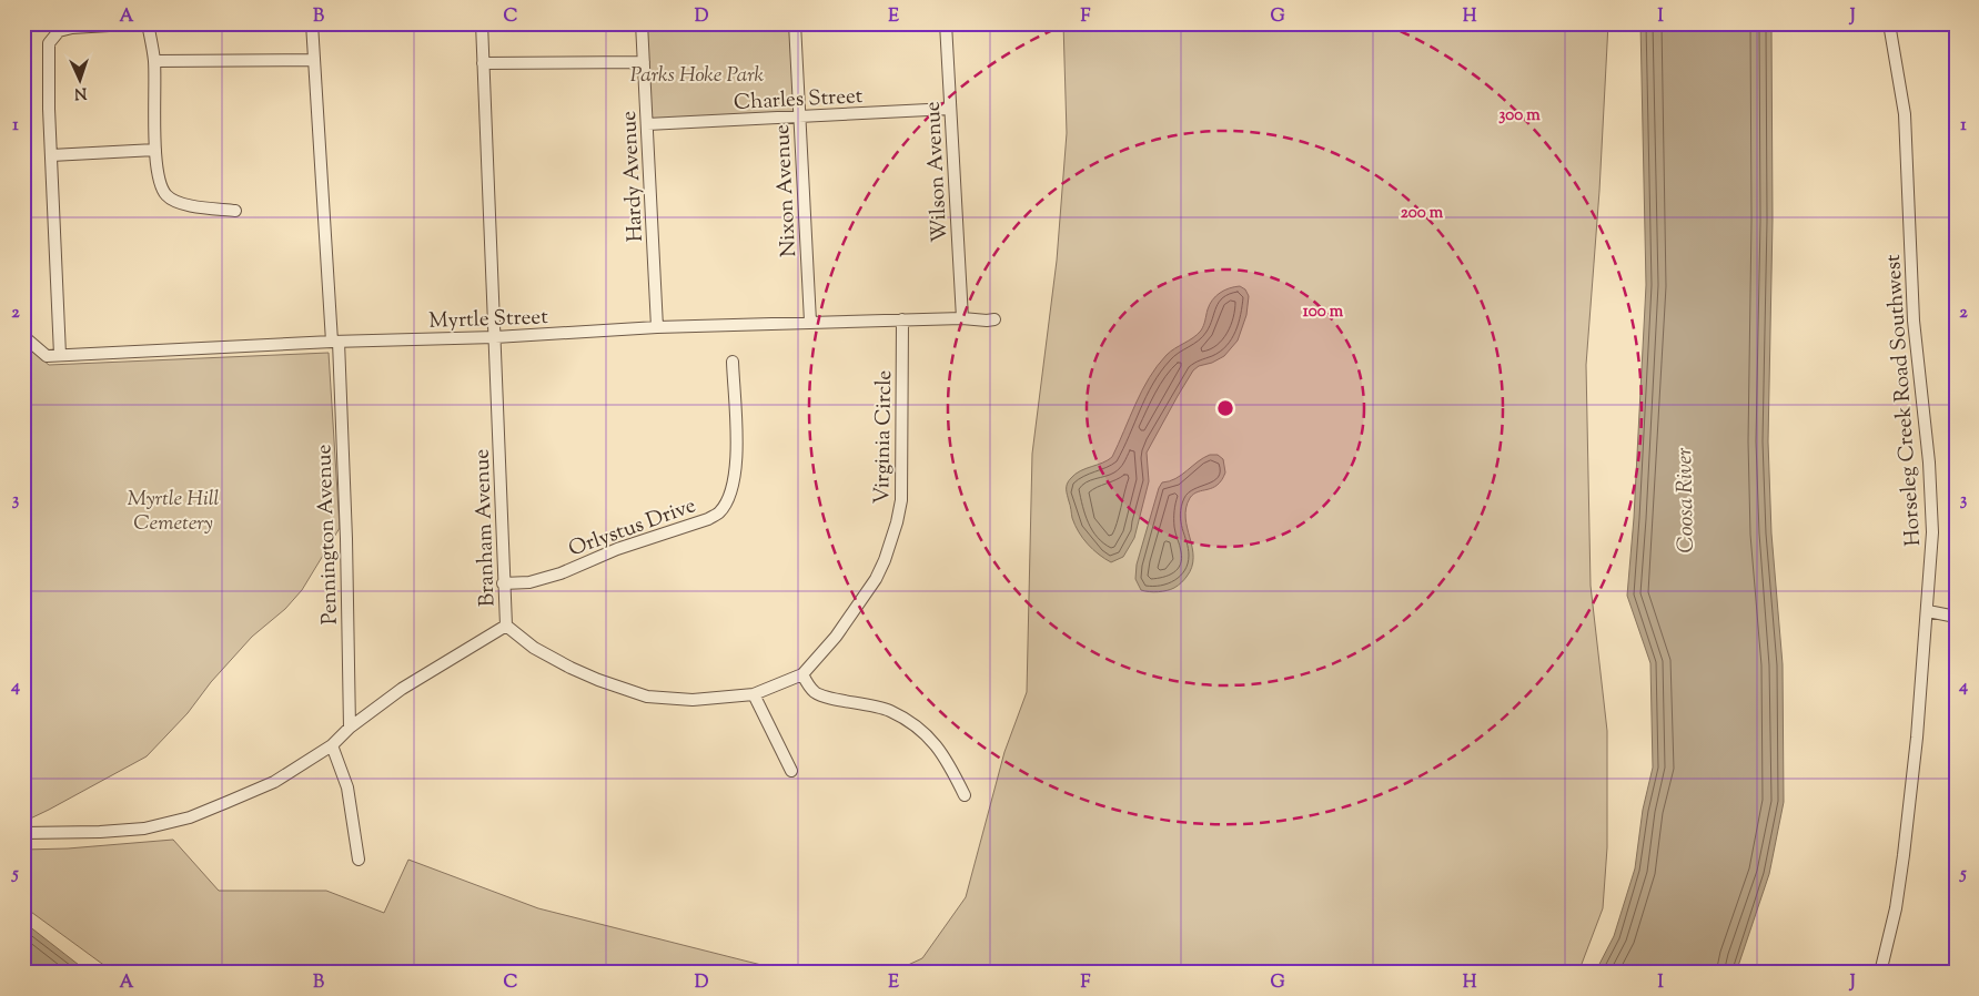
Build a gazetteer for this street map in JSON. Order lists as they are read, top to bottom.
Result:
{
  "streets": {
    "street": [
      "Charles Street",
      "Wilson Avenue",
      "Hardy Avenue",
      "Nixon Avenue",
      "Myrtle Street",
      "Horseleg Creek Road Southwest",
      "Virginia Circle",
      "Orlystus Drive",
      "Branham Avenue",
      "Pennington Avenue"
    ]
  },
  "crossings": [
    ["Charles Street", "Wilson Avenue"],
    ["Charles Street", "Hardy Avenue"],
    ["Charles Street", "Nixon Avenue"],
    ["Wilson Avenue", "Myrtle Street"],
    ["Hardy Avenue", "Myrtle Street"],
    ["Nixon Avenue", "Myrtle Street"],
    ["Myrtle Street", "Virginia Circle"],
    ["Myrtle Street", "Branham Avenue"],
    ["Myrtle Street", "Pennington Avenue"],
    ["Virginia Circle", "Branham Avenue"],
    ["Orlystus Drive", "Branham Avenue"],
    ["Branham Avenue", "Pennington Avenue"]
  ],
  "water": ["Coosa River"],
  "parks": ["Parks Hoke Park", "Myrtle Hill Cemetery"],
  "north": "bottom",
  "grid": {
    "columns": [
      "A",
      "B",
      "C",
      "D",
      "E",
      "F",
      "G",
      "H",
      "I",
      "J"
    ],
    "rows": [
      "1",
      "2",
      "3",
      "4",
      "5"
    ]
  },
  "rings": ["300 m", "200 m", "100 m"]
}
